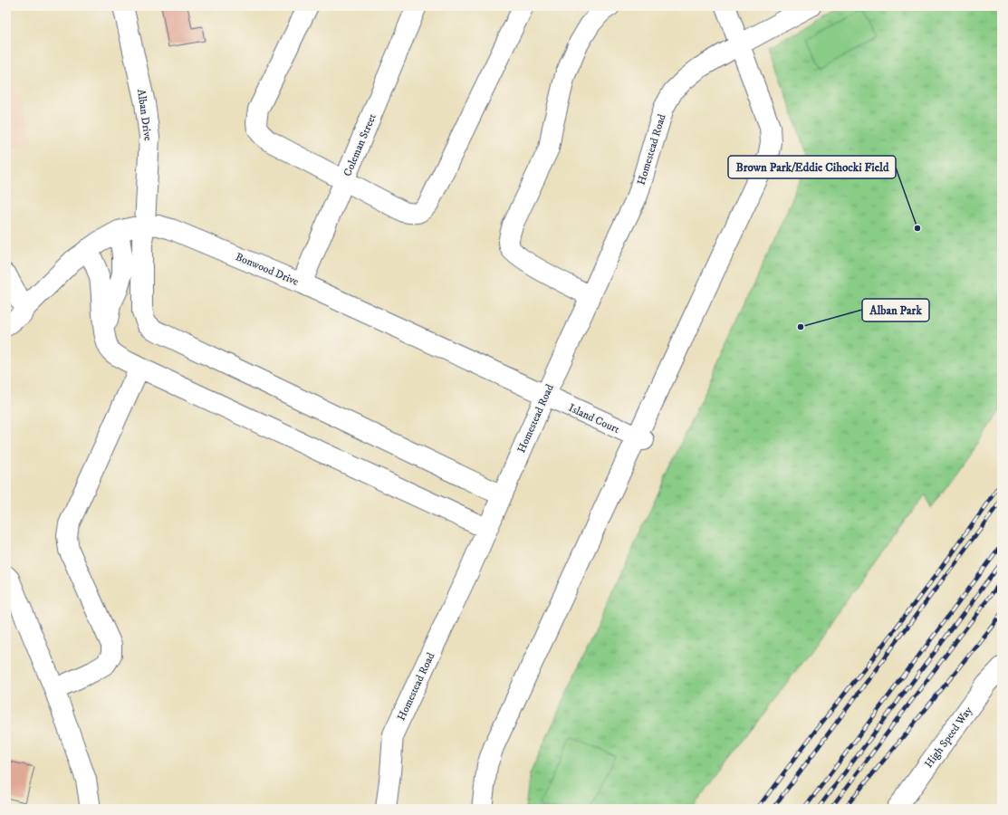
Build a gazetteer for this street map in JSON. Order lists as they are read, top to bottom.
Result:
{
  "streets": {
    "street": [
      "Alban Drive",
      "Coleman Street",
      "Homestead Road",
      "Bonwood Drive",
      "Island Court",
      "High Speed Way"
    ]
  },
  "crossings": [
    ["Alban Drive", "Homestead Road"],
    ["Alban Drive", "Bonwood Drive"],
    ["Coleman Street", "Bonwood Drive"],
    ["Homestead Road", "Bonwood Drive"],
    ["Homestead Road", "Island Court"],
    ["Bonwood Drive", "Island Court"]
  ],
  "places": ["Brown Park/Eddie Cihocki Field", "Alban Park"]
}
